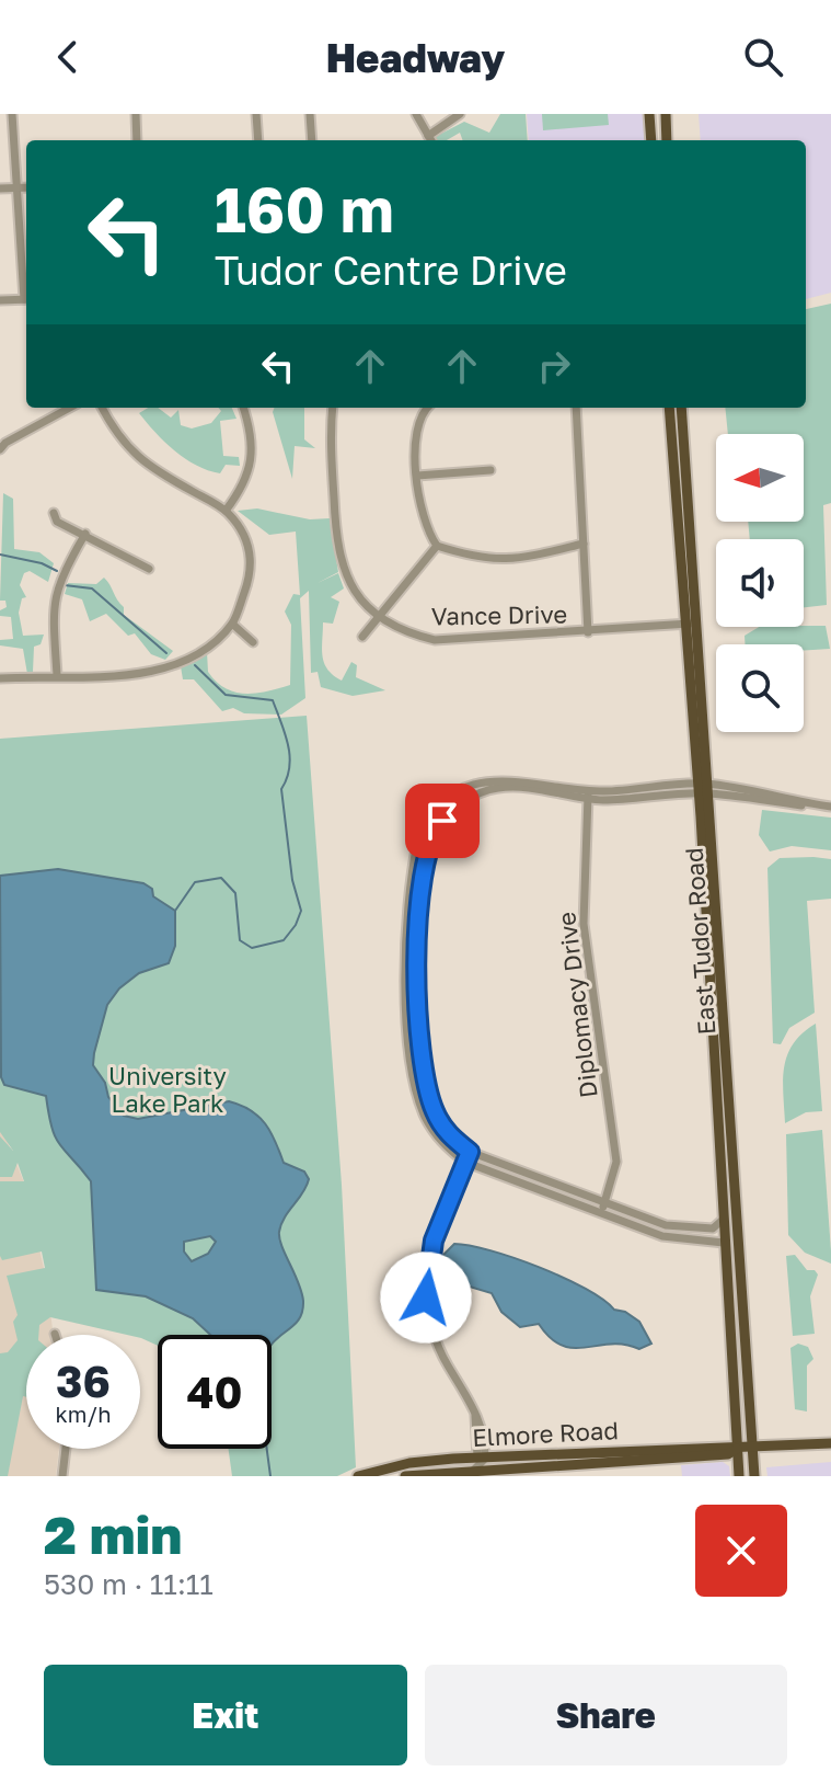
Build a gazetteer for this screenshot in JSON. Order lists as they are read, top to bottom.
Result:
{
  "streets": {
    "main road": ["East Tudor Road", "Elmore Road"],
    "street": ["Vance Drive", "Diplomacy Drive"]
  },
  "crossings": [
    ["Vance Drive", "East Tudor Road"],
    ["East Tudor Road", "Elmore Road"]
  ],
  "parks": ["University Lake Park"],
  "north": "left",
  "page": {
    "header": "Headway",
    "turn": ["160 m", "Tudor Centre Drive"],
    "speed": "36 km/h",
    "limit": "40",
    "heading": ["2 min", "530 m · 11:11"],
    "buttons": ["Exit", "Share"]
  }
}
